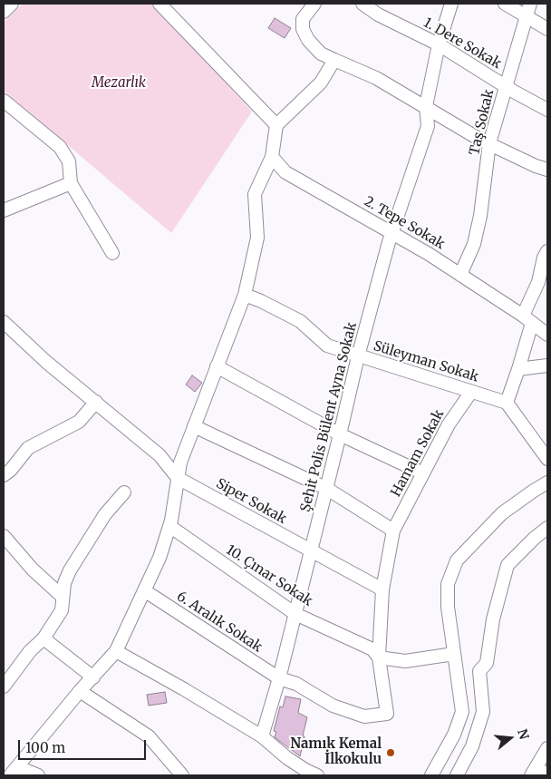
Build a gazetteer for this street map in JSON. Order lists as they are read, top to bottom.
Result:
{
  "streets": {
    "street": [
      "1. Dere Sokak",
      "Taş Sokak",
      "2. Tepe Sokak",
      "Süleyman Sokak",
      "Şehit Polis Bülent Ayna Sokak",
      "Hamam Sokak",
      "Siper Sokak",
      "10. Çınar Sokak",
      "6. Aralık Sokak"
    ]
  },
  "crossings": [
    ["1. Dere Sokak", "Taş Sokak"],
    ["1. Dere Sokak", "Şehit Polis Bülent Ayna Sokak"],
    ["Taş Sokak", "2. Tepe Sokak"],
    ["2. Tepe Sokak", "Şehit Polis Bülent Ayna Sokak"],
    ["Süleyman Sokak", "Şehit Polis Bülent Ayna Sokak"],
    ["Süleyman Sokak", "Hamam Sokak"],
    ["Şehit Polis Bülent Ayna Sokak", "Siper Sokak"],
    ["Şehit Polis Bülent Ayna Sokak", "10. Çınar Sokak"],
    ["Şehit Polis Bülent Ayna Sokak", "6. Aralık Sokak"],
    ["Hamam Sokak", "Siper Sokak"],
    ["Hamam Sokak", "10. Çınar Sokak"],
    ["Hamam Sokak", "6. Aralık Sokak"],
    ["10. Çınar Sokak", "6. Aralık Sokak"]
  ],
  "parks": ["Mezarlık"],
  "places": ["Namık Kemal İlkokulu"],
  "scale_bar": "100 m",
  "north": "right"
}
